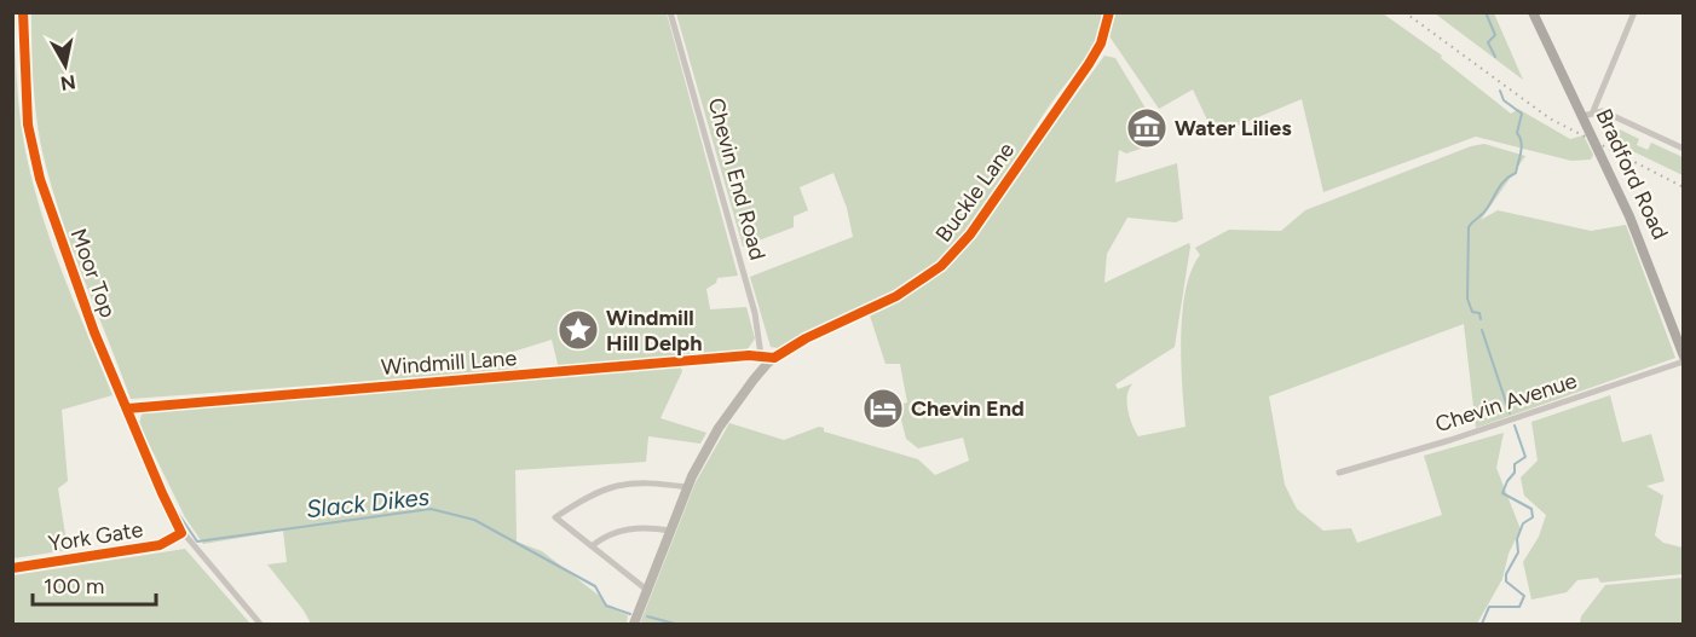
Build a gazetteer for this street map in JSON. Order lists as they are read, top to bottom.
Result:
{
  "streets": {
    "main road": ["Bradford Road"],
    "street": [
      "Chevin End Road",
      "Buckle Lane",
      "Moor Top",
      "Windmill Lane",
      "Chevin Avenue",
      "York Gate"
    ]
  },
  "crossings": [
    ["Bradford Road", "Chevin Avenue"],
    ["Chevin End Road", "Windmill Lane"],
    ["Buckle Lane", "Windmill Lane"],
    ["Moor Top", "Windmill Lane"],
    ["Moor Top", "York Gate"]
  ],
  "water": ["Slack Dikes"],
  "places": {
    "museum": ["Water Lilies"],
    "place": ["Windmill Hill Delph"],
    "hotel": ["Chevin End"]
  },
  "scale_bar": "100 m",
  "north": "bottom"
}
